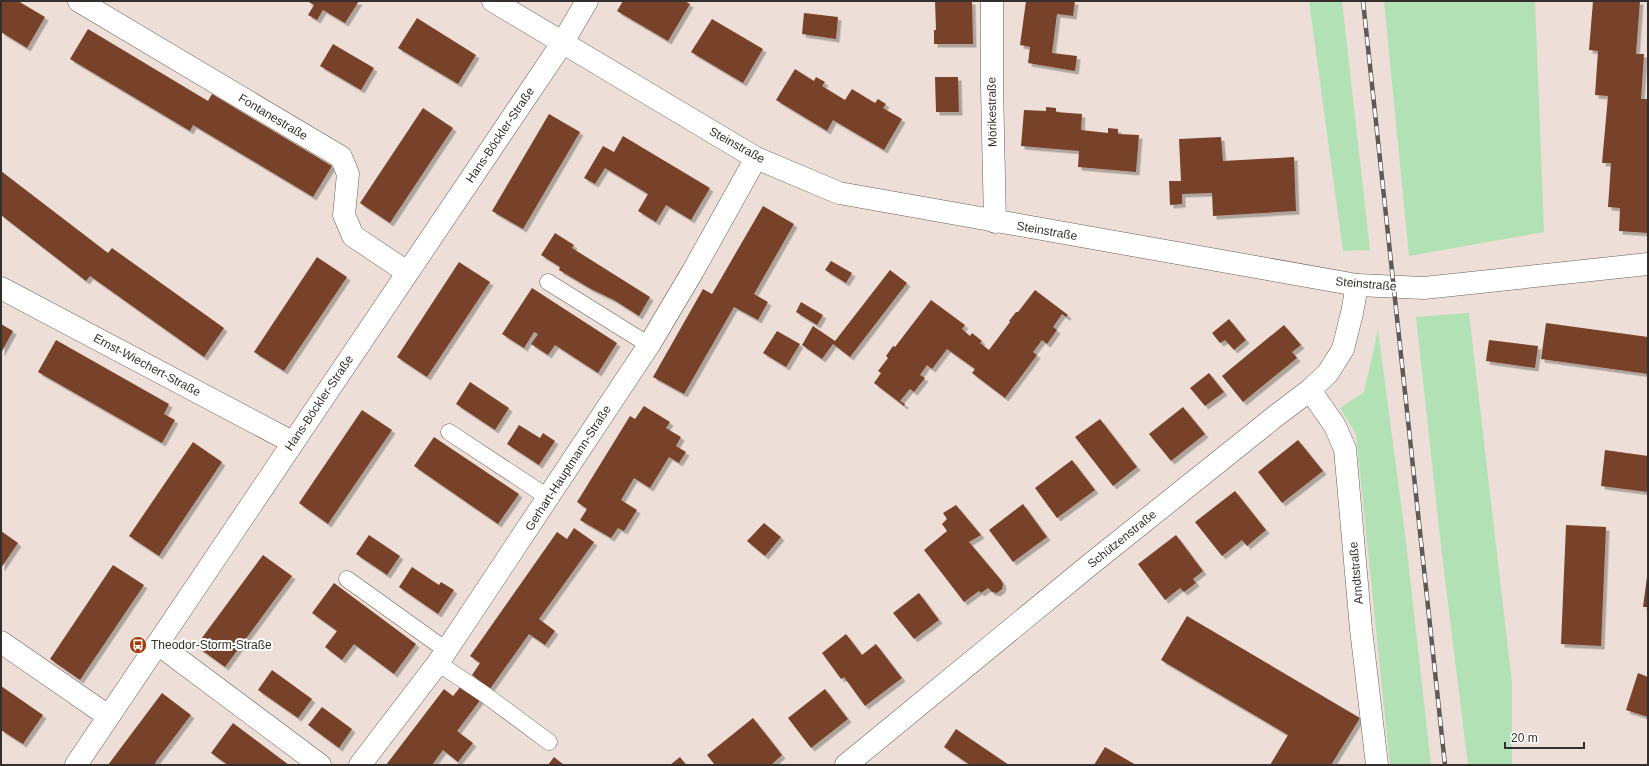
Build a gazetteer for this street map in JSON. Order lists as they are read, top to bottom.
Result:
{
  "streets": {
    "street": [
      "Mörikestraße",
      "Fontanestraße",
      "Hans-Böckler-Straße",
      "Steinstraße",
      "Ernst-Wiechert-Straße",
      "Gerhart-Hauptmann-Straße",
      "Schützenstraße",
      "Arndtstraße"
    ]
  },
  "crossings": [
    ["Mörikestraße", "Steinstraße"],
    ["Fontanestraße", "Hans-Böckler-Straße"],
    ["Hans-Böckler-Straße", "Steinstraße"],
    ["Hans-Böckler-Straße", "Ernst-Wiechert-Straße"],
    ["Steinstraße", "Gerhart-Hauptmann-Straße"],
    ["Steinstraße", "Schützenstraße"],
    ["Schützenstraße", "Arndtstraße"]
  ],
  "places": {
    "bus stop": ["Theodor-Storm-Straße"]
  },
  "scale_bar": "20 m"
}
